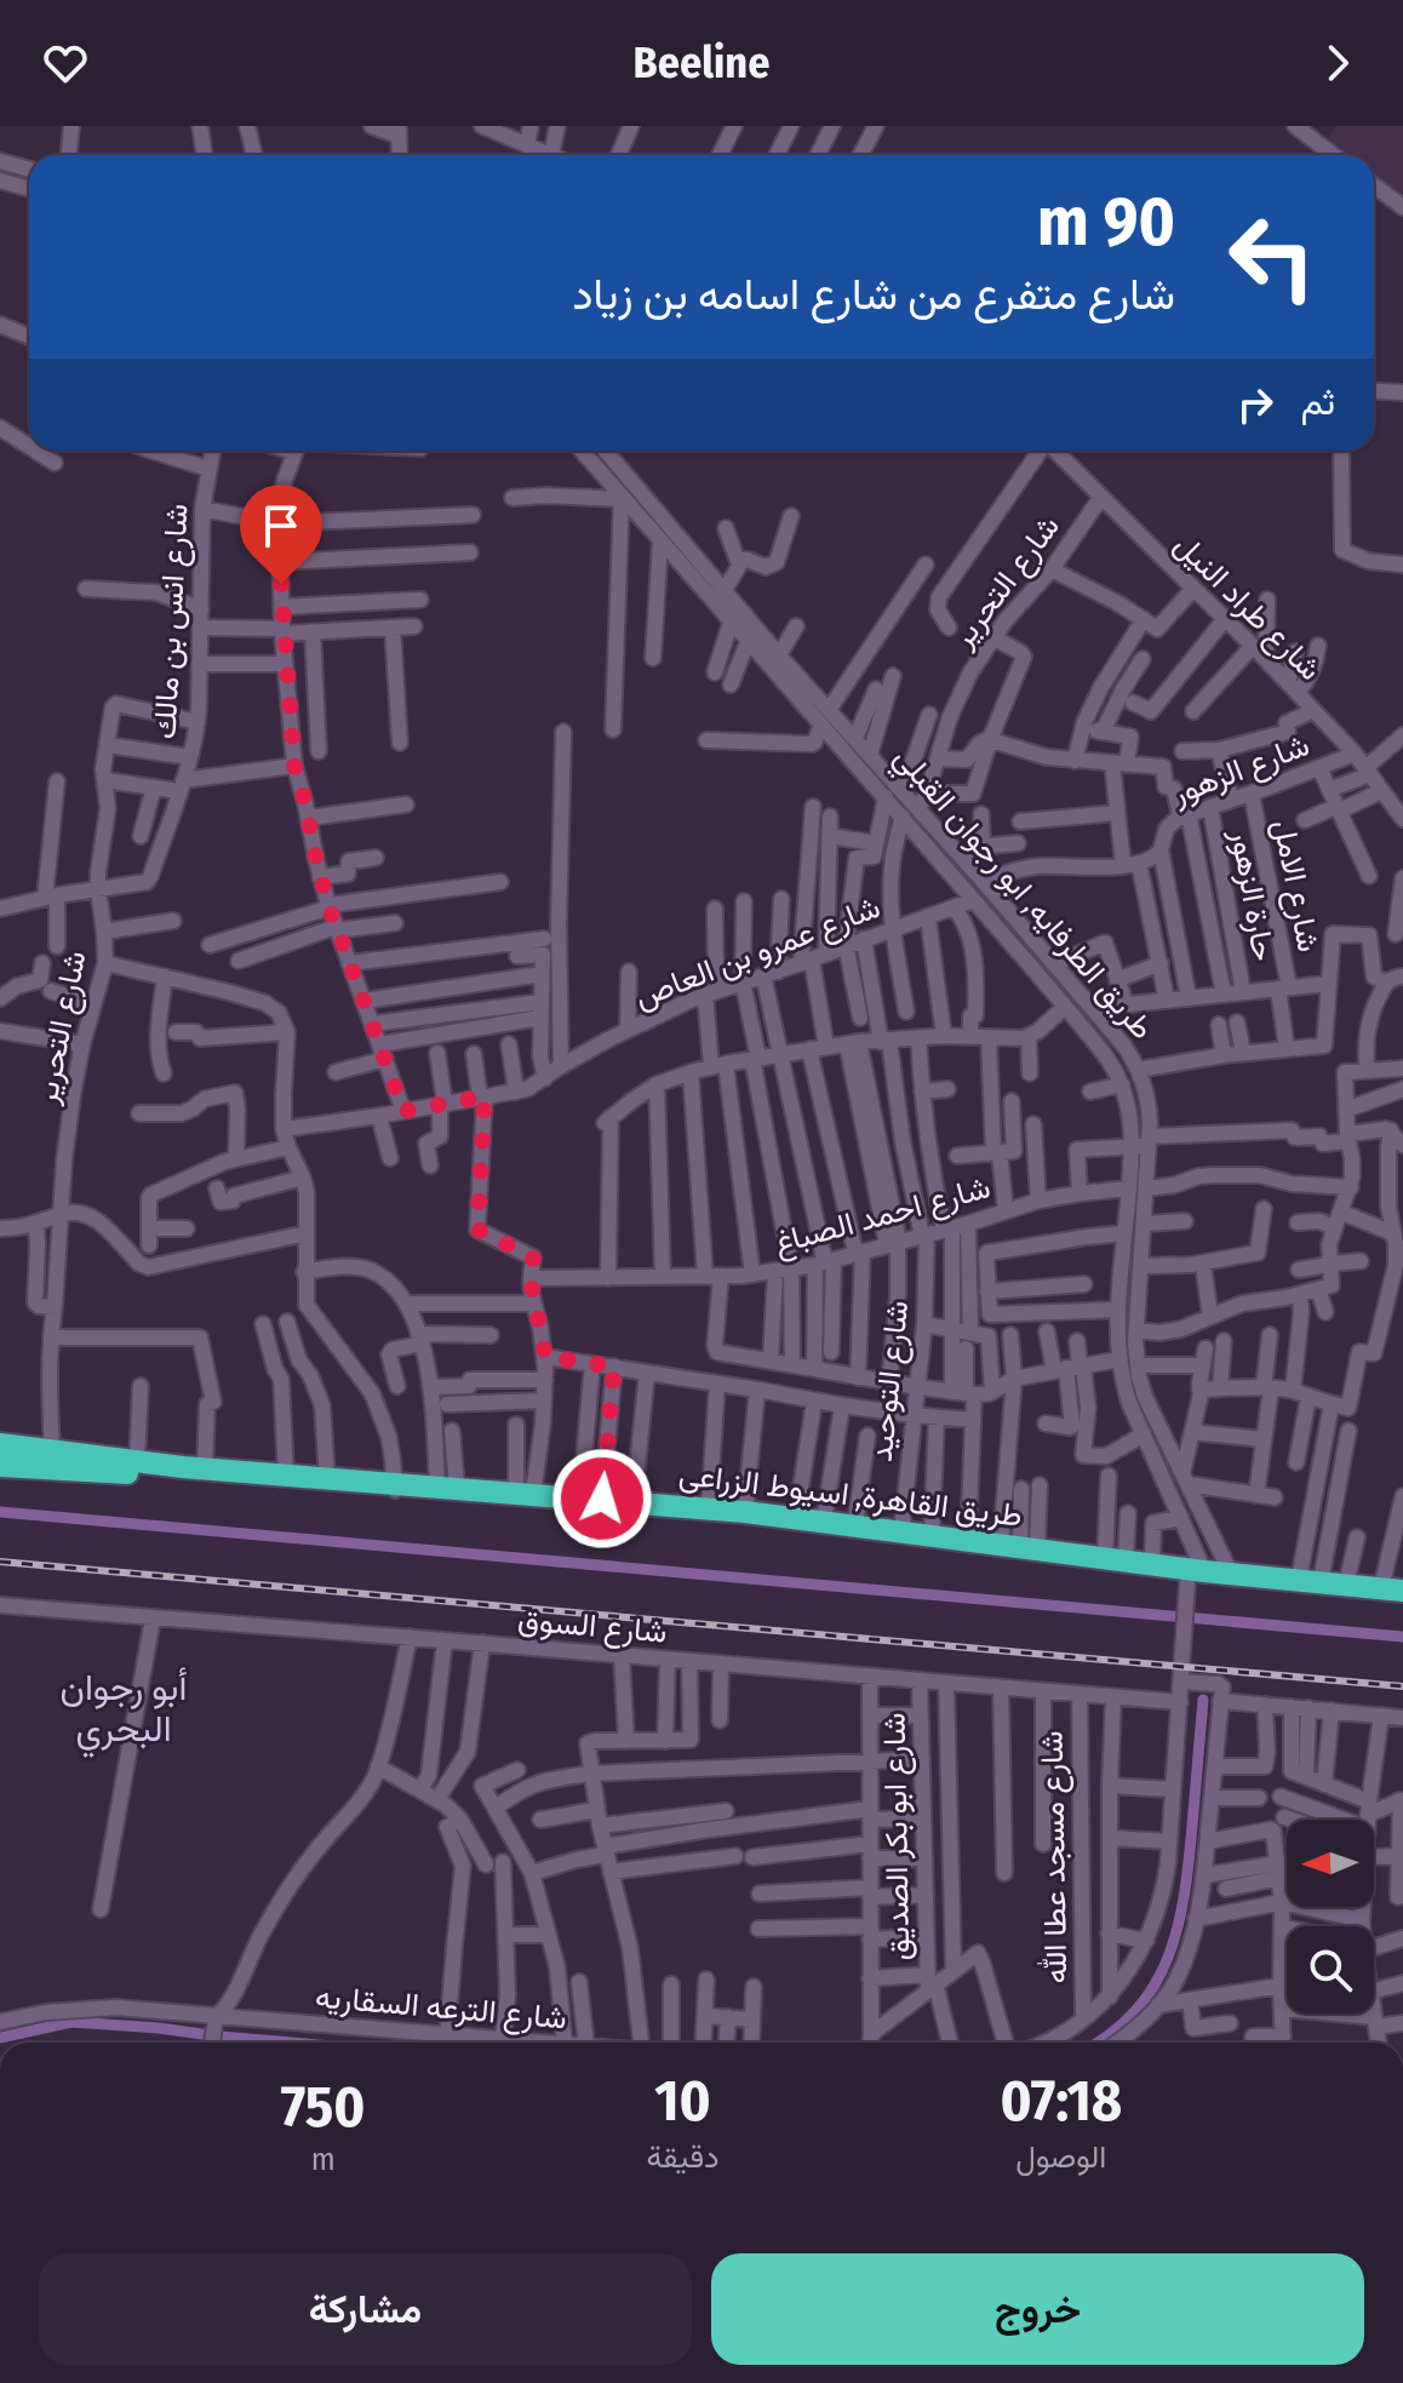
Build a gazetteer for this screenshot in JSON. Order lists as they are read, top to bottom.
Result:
{
  "streets": {
    "highway": ["طريق القاهرة, اسيوط الزراعى"],
    "street": [
      "شارع التحرير",
      "شارع طراد النيل",
      "شارع انس بن مالك",
      "شارع الزهور",
      "شارع الامل",
      "طريق الطرفايه, ابو رجوان القبلي",
      "حارة الزهور",
      "شارع عمرو بن العاص",
      "شارع احمد الصباغ",
      "شارع التوحيد",
      "شارع السوق",
      "شارع ابو بكر الصديق",
      "شارع مسجد عطا الله",
      "شارع الترعه السقاريه"
    ]
  },
  "crossings": [
    ["شارع التحرير", "شارع طراد النيل"],
    ["شارع التحرير", "شارع انس بن مالك"],
    ["شارع التحرير", "طريق الطرفايه, ابو رجوان القبلي"],
    ["شارع التحرير", "طريق القاهرة, اسيوط الزراعى"],
    ["شارع طراد النيل", "شارع الزهور"],
    ["شارع الزهور", "شارع الامل"],
    ["شارع الزهور", "حارة الزهور"],
    ["طريق الطرفايه, ابو رجوان القبلي", "شارع عمرو بن العاص"],
    ["طريق الطرفايه, ابو رجوان القبلي", "شارع احمد الصباغ"],
    ["طريق الطرفايه, ابو رجوان القبلي", "طريق القاهرة, اسيوط الزراعى"],
    ["شارع عمرو بن العاص", "شارع التوحيد"],
    ["شارع احمد الصباغ", "شارع التوحيد"],
    ["شارع التوحيد", "طريق القاهرة, اسيوط الزراعى"],
    ["شارع السوق", "شارع ابو بكر الصديق"],
    ["شارع السوق", "شارع مسجد عطا الله"]
  ],
  "districts": ["أبو رجوان البحري"],
  "north": "left",
  "page": {
    "header": "Beeline",
    "turn": ["90 m", "شارع متفرع من شارع اسامه بن زياد"],
    "then": "ثم",
    "eta": [
      "07:18",
      "الوصول",
      "10",
      "دقيقة",
      "750",
      "m"
    ],
    "buttons": ["خروج", "مشاركة"]
  }
}
